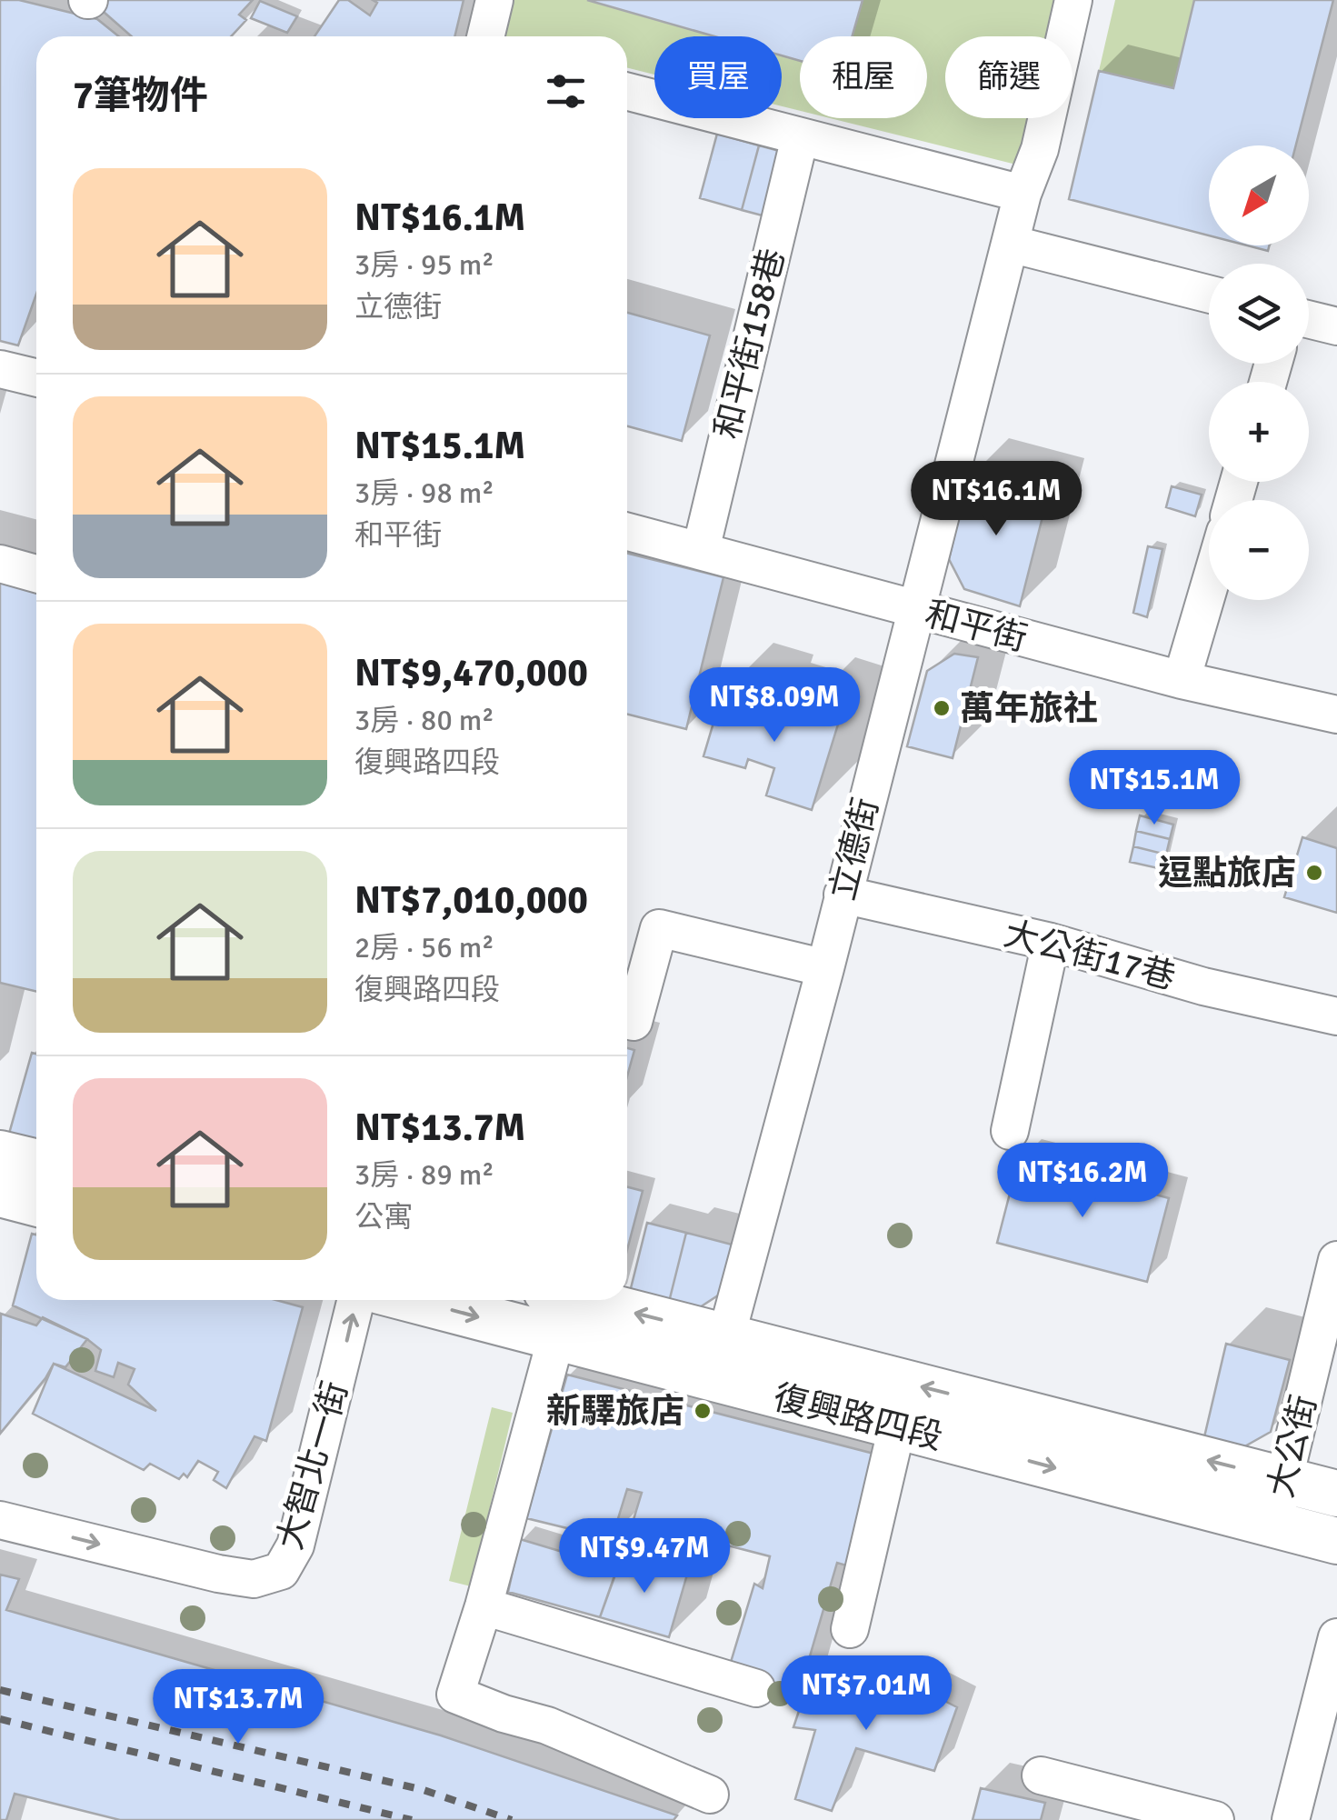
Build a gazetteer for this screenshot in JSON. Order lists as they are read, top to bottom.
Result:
{
  "streets": {
    "main road": ["復興路四段"],
    "street": [
      "和平街158巷",
      "和平街",
      "立德街",
      "大公街17巷",
      "大公街",
      "大智北一街"
    ]
  },
  "crossings": [
    ["和平街158巷", "和平街"],
    ["和平街", "立德街"],
    ["立德街", "大公街17巷"],
    ["立德街", "復興路四段"],
    ["復興路四段", "大公街"]
  ],
  "places": ["萬年旅社", "逗點旅店", "新驛旅店"],
  "north": "bottom left",
  "page": {
    "chip": ["買屋", "租屋", "篩選"],
    "heading": "7筆物件",
    "map_buttons": ["+", "−"],
    "list": [
      {
        "name": "NT$16.1M",
        "note": "3房 · 95 m² · 立德街"
      },
      {
        "name": "NT$15.1M",
        "note": "3房 · 98 m² · 和平街"
      },
      {
        "name": "NT$9,470,000",
        "note": "3房 · 80 m² · 復興路四段"
      },
      {
        "name": "NT$7,010,000",
        "note": "2房 · 56 m² · 復興路四段"
      },
      {
        "name": "NT$13.7M",
        "note": "3房 · 89 m² · 公寓"
      }
    ],
    "price": [
      "NT$16.1M",
      "NT$8.09M",
      "NT$15.1M",
      "NT$16.2M",
      "NT$9.47M",
      "NT$7.01M",
      "NT$13.7M"
    ]
  }
}
